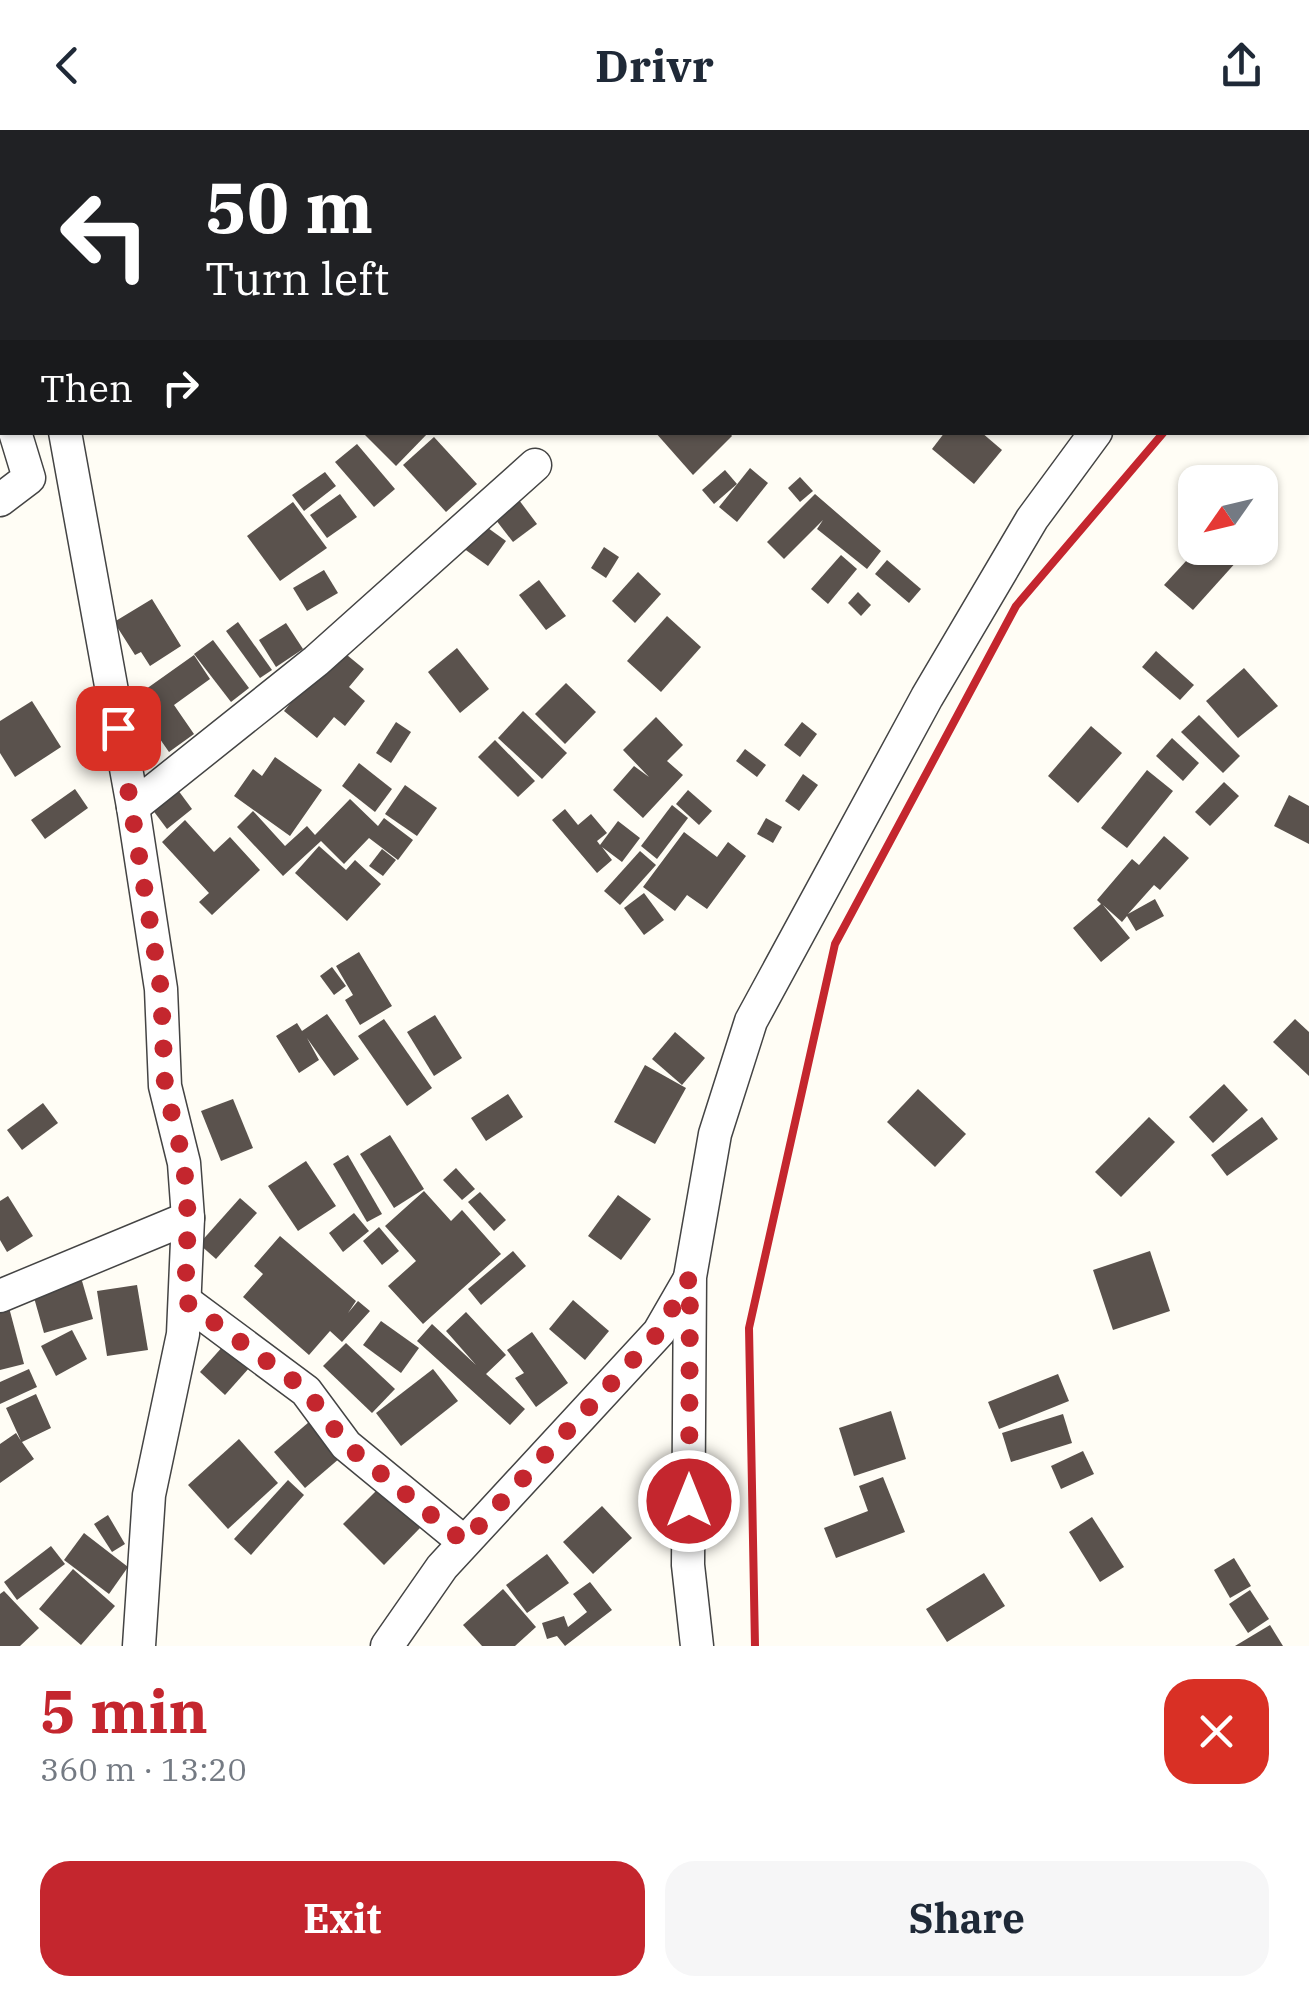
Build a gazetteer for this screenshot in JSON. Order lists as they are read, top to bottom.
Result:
{
  "north": "bottom left",
  "page": {
    "header": "Drivr",
    "turn": ["50 m", "Turn left"],
    "then": "Then",
    "heading": ["5 min", "360 m · 13:20"],
    "buttons": ["Exit", "Share"]
  }
}
